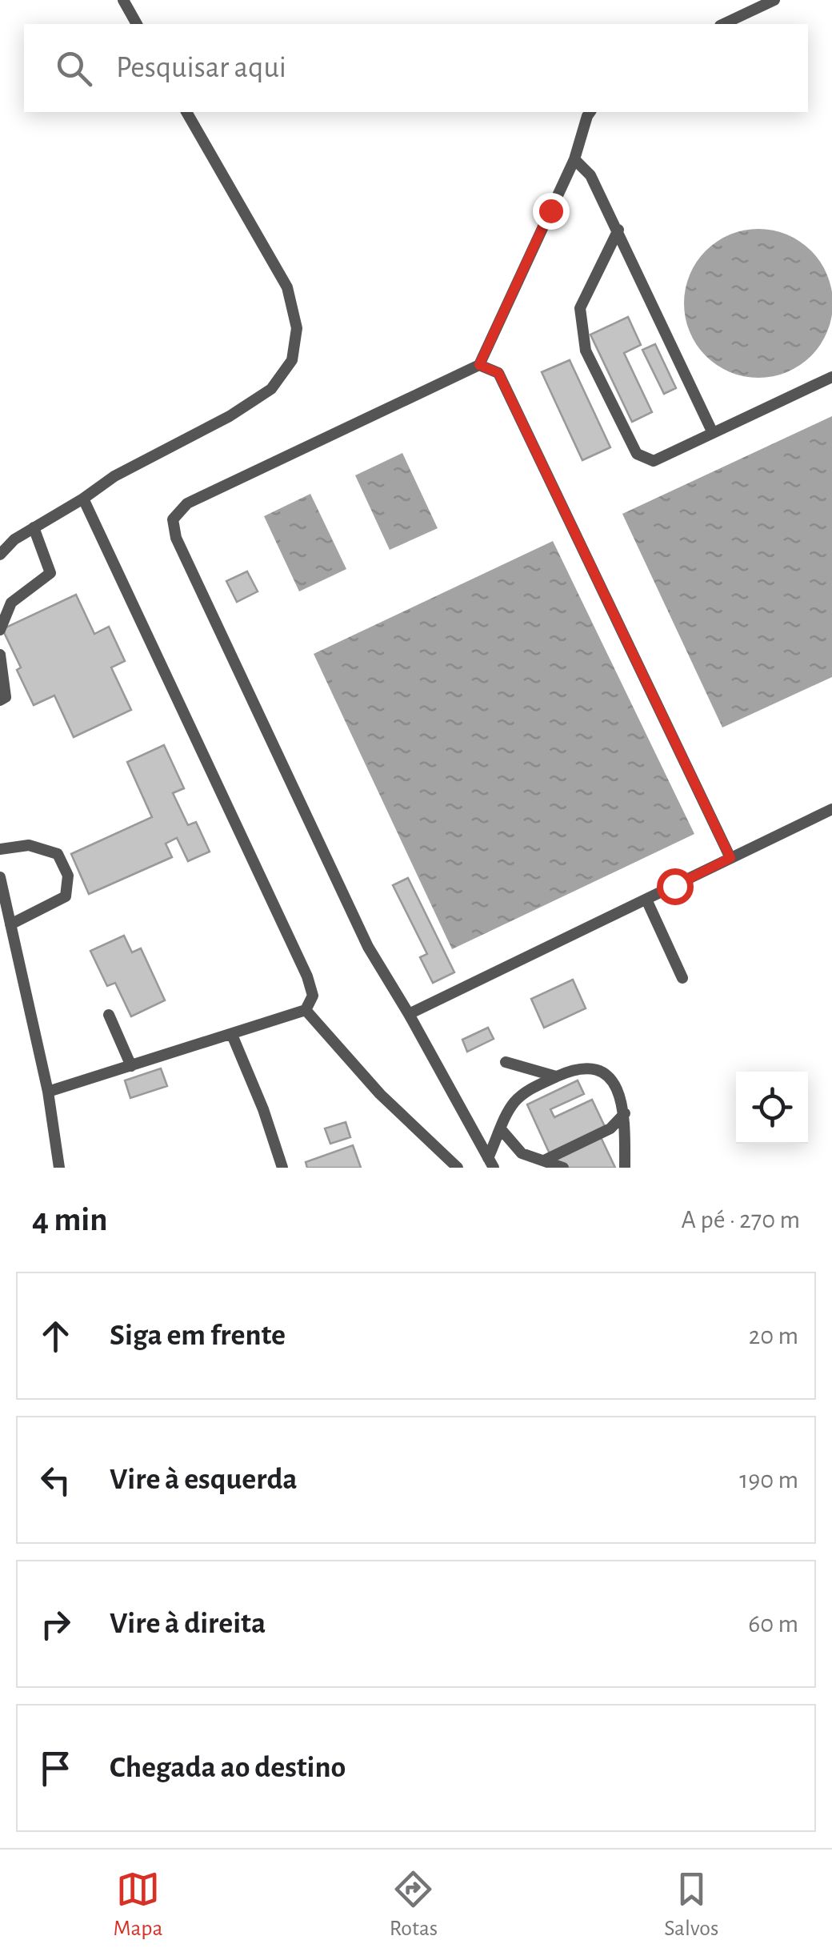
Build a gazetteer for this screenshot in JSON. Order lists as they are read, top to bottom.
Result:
{
  "page": {
    "search": "Pesquisar aqui",
    "heading": ["4 min", "A pé · 270 m"],
    "list": [
      ["Siga em frente", "20 m"],
      ["Vire à esquerda", "190 m"],
      ["Vire à direita", "60 m"],
      "Chegada ao destino"
    ],
    "nav": ["Mapa", "Rotas", "Salvos"]
  }
}
